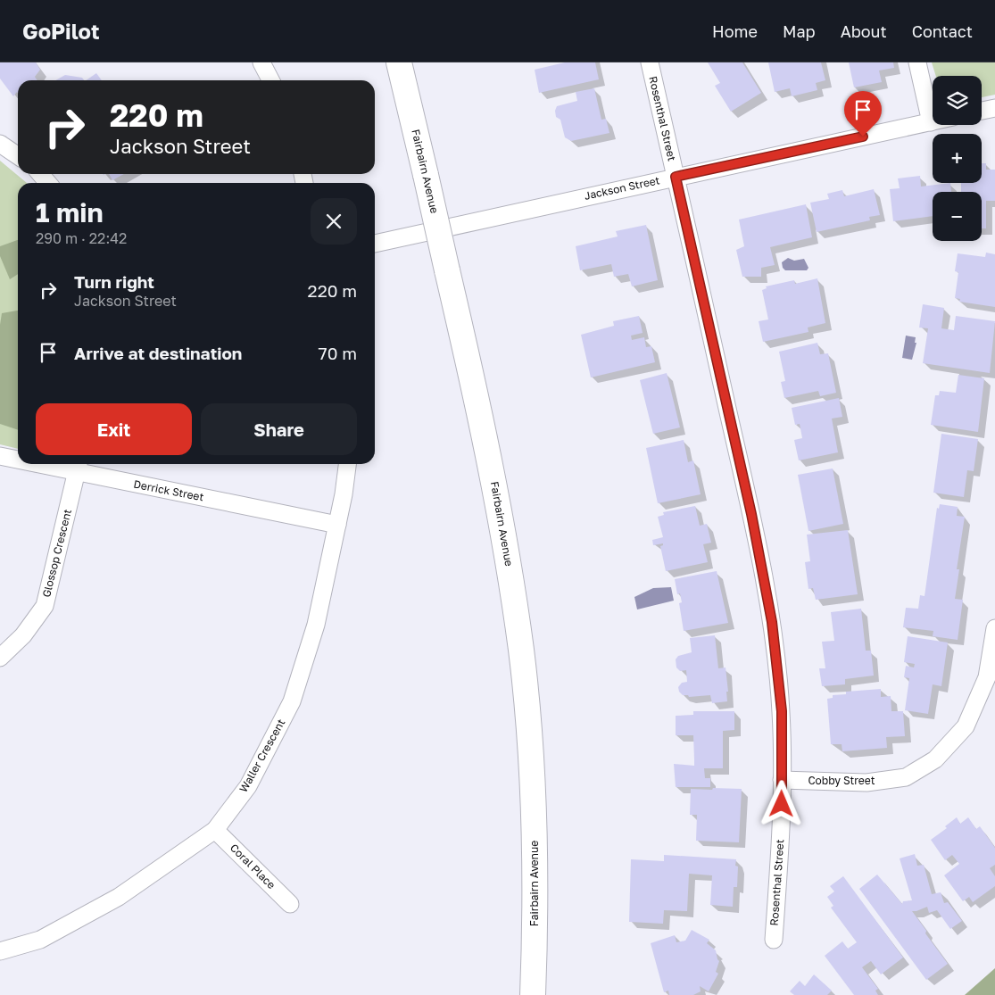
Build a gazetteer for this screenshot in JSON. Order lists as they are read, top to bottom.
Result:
{
  "streets": {
    "main road": ["Fairbairn Avenue"],
    "street": [
      "Rosenthal Street",
      "Jackson Street",
      "Derrick Street",
      "Glossop Crescent",
      "Waller Crescent",
      "Cobby Street",
      "Coral Place"
    ]
  },
  "crossings": [
    ["Rosenthal Street", "Jackson Street"],
    ["Rosenthal Street", "Cobby Street"],
    ["Derrick Street", "Glossop Crescent"],
    ["Derrick Street", "Waller Crescent"],
    ["Waller Crescent", "Coral Place"]
  ],
  "page": {
    "header": "GoPilot",
    "nav": [
      "Home",
      "Map",
      "About",
      "Contact"
    ],
    "map_buttons": ["+", "−"],
    "turn": ["220 m", "Jackson Street"],
    "heading": ["1 min", "290 m · 22:42"],
    "list": [
      {
        "name": "Turn right",
        "note": "Jackson Street",
        "value": "220 m"
      },
      {
        "name": "Arrive at destination",
        "value": "70 m"
      }
    ],
    "buttons": ["Exit", "Share"]
  }
}
